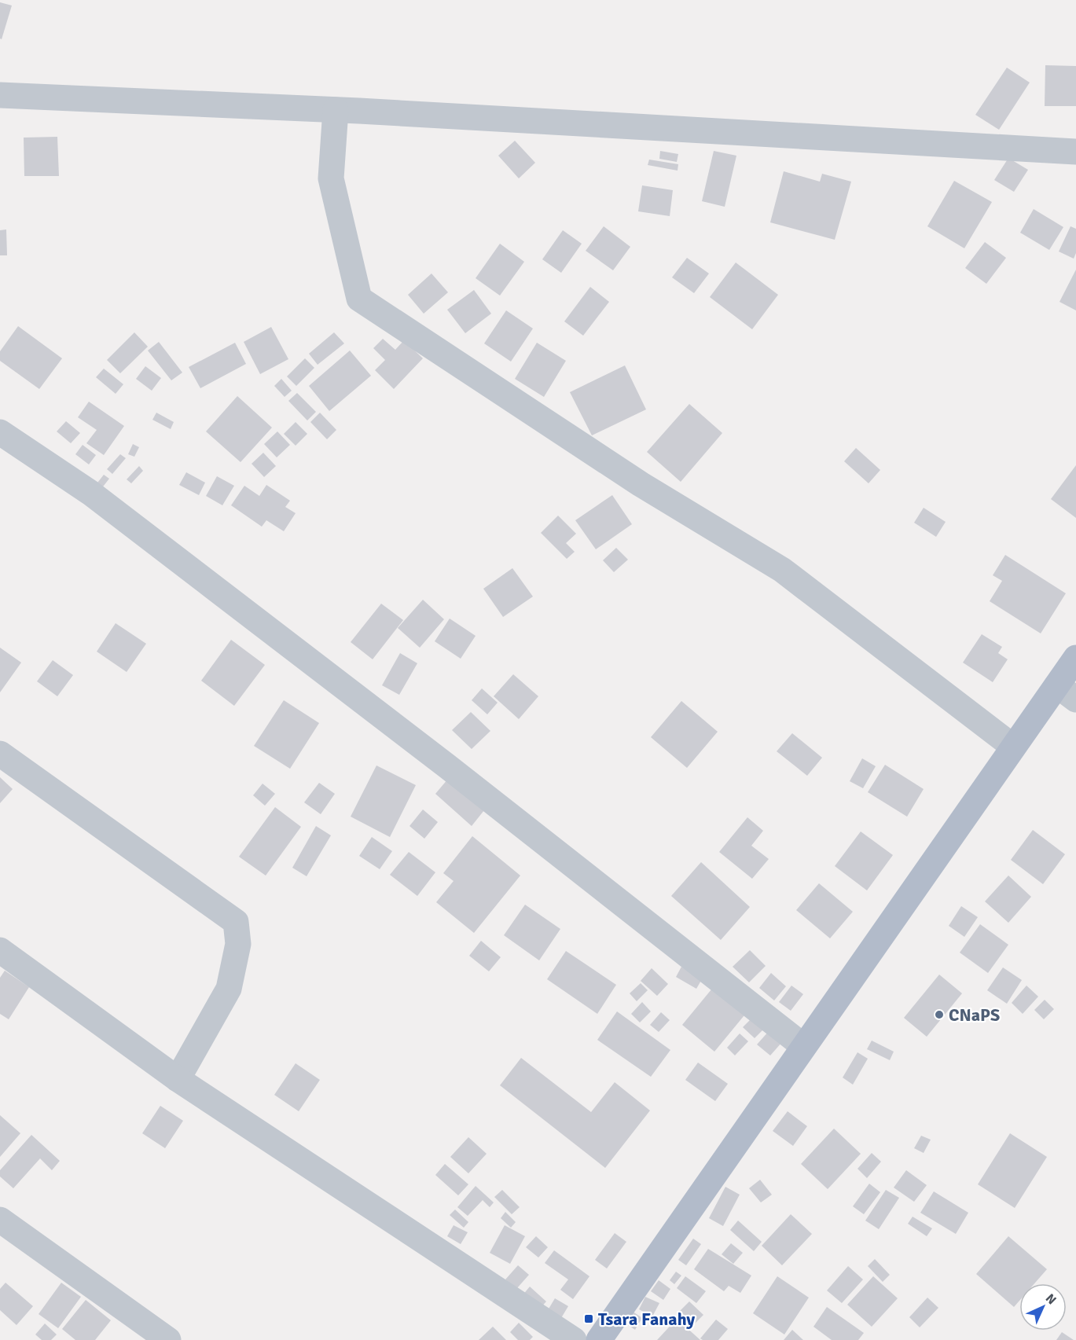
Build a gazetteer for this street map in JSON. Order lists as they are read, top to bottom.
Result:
{
  "places": {
    "other": ["CNaPS"],
    "transit": ["Tsara Fanahy"]
  },
  "north": "top right"
}
